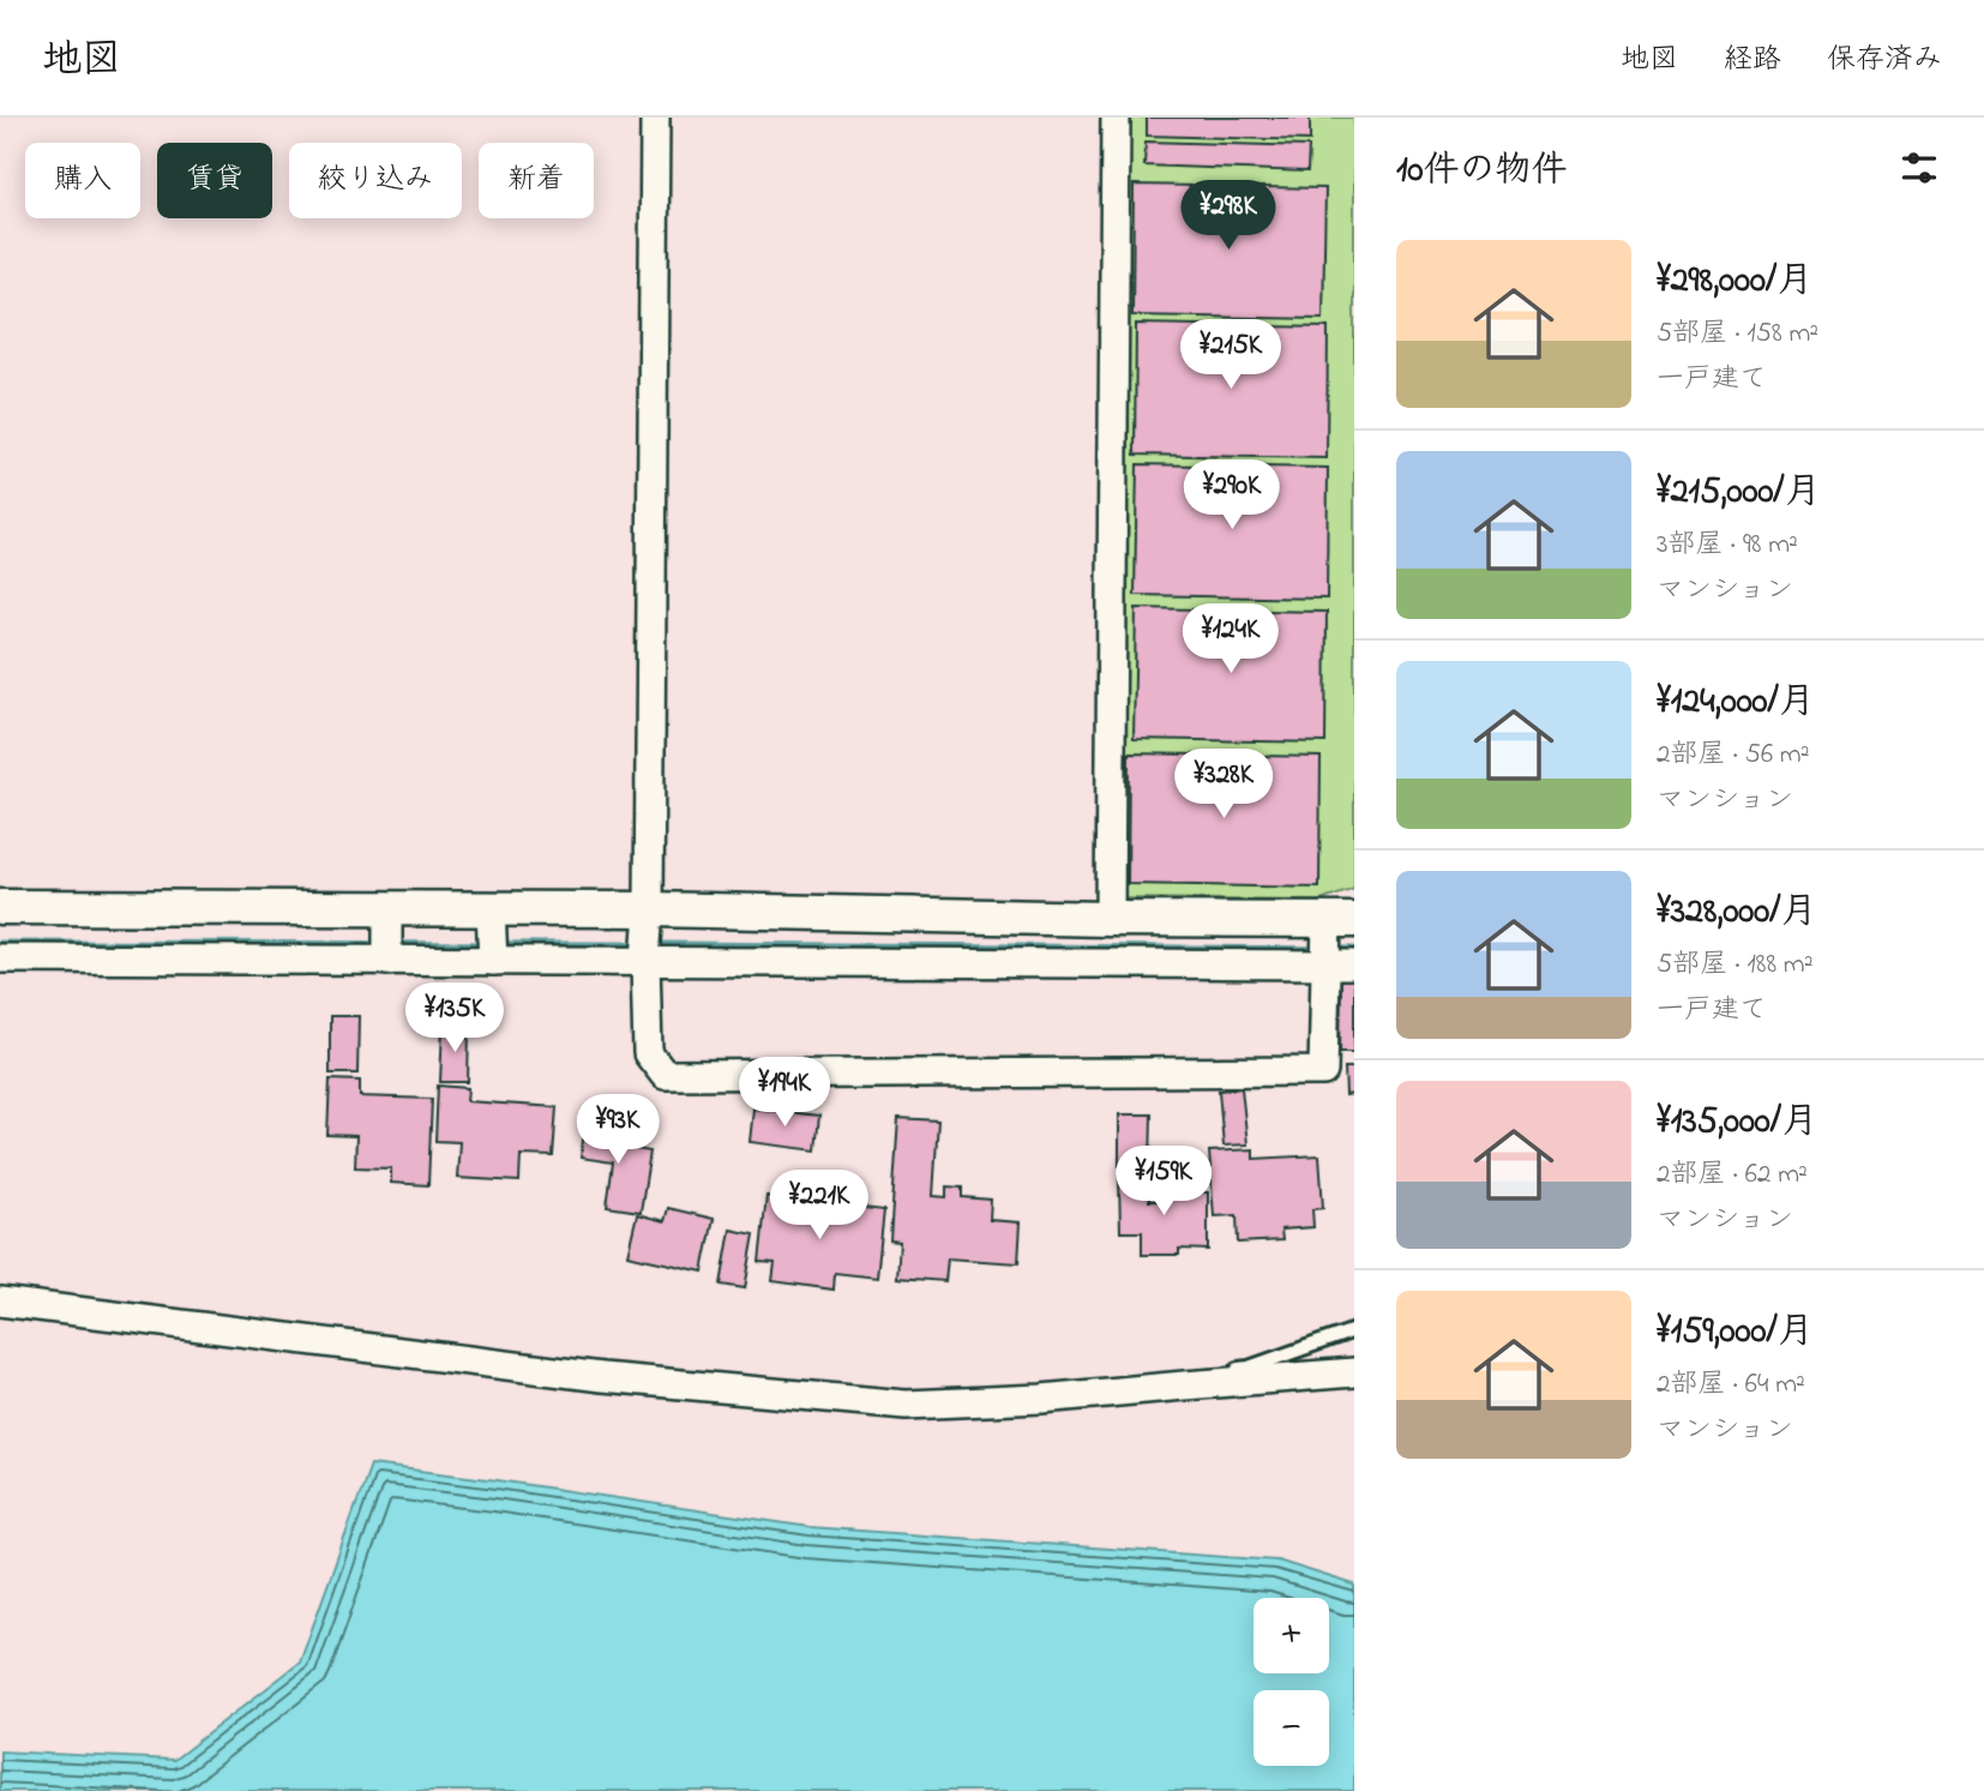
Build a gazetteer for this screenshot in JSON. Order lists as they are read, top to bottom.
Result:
{
  "page": {
    "header": "地図",
    "nav": ["地図", "経路", "保存済み"],
    "heading": "10件の物件",
    "chip": [
      "購入",
      "賃貸",
      "絞り込み",
      "新着"
    ],
    "price": [
      "¥298K",
      "¥215K",
      "¥290K",
      "¥124K",
      "¥328K",
      "¥135K",
      "¥194K",
      "¥93K",
      "¥159K",
      "¥221K"
    ],
    "list": [
      {
        "name": "¥298,000/月",
        "note": "5部屋 · 158 m² · 一戸建て"
      },
      {
        "name": "¥215,000/月",
        "note": "3部屋 · 98 m² · マンション"
      },
      {
        "name": "¥124,000/月",
        "note": "2部屋 · 56 m² · マンション"
      },
      {
        "name": "¥328,000/月",
        "note": "5部屋 · 188 m² · 一戸建て"
      },
      {
        "name": "¥135,000/月",
        "note": "2部屋 · 62 m² · マンション"
      },
      {
        "name": "¥159,000/月",
        "note": "2部屋 · 64 m² · マンション"
      }
    ],
    "map_buttons": ["+", "−"]
  }
}
